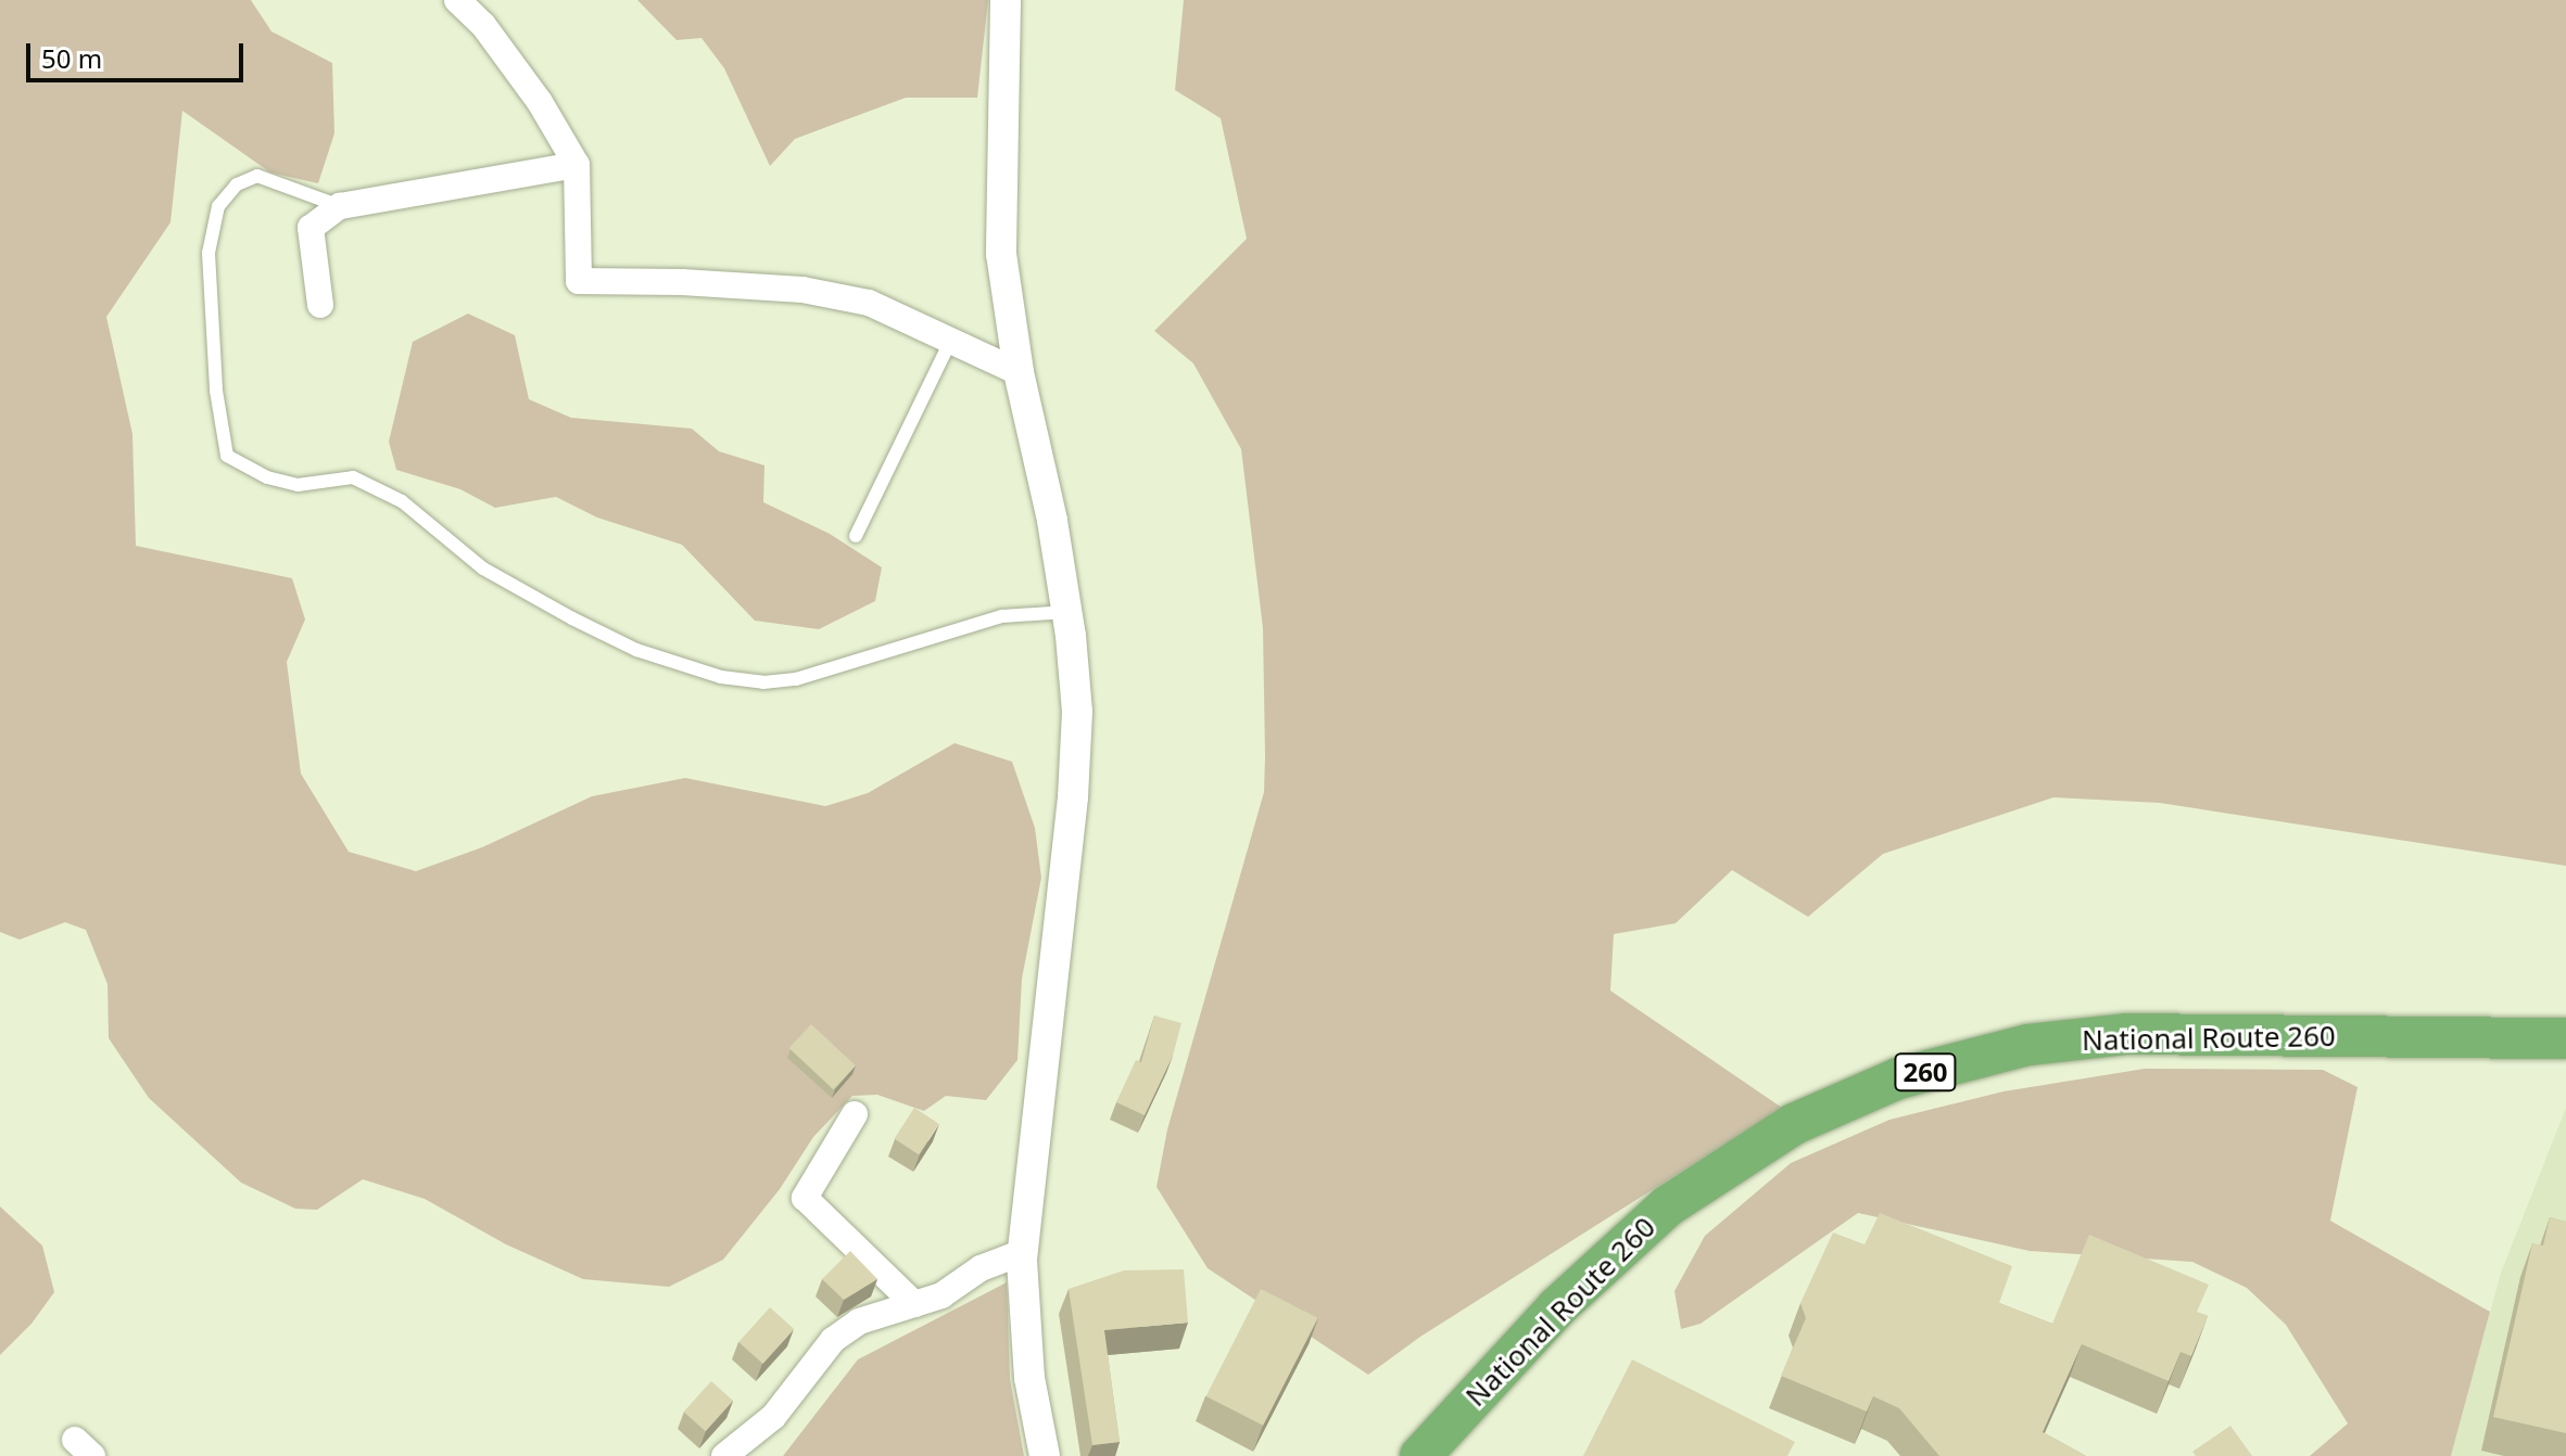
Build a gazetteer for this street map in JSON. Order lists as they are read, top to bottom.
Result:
{
  "streets": {
    "highway": ["National Route 260", "260"]
  },
  "scale_bar": "50 m"
}
